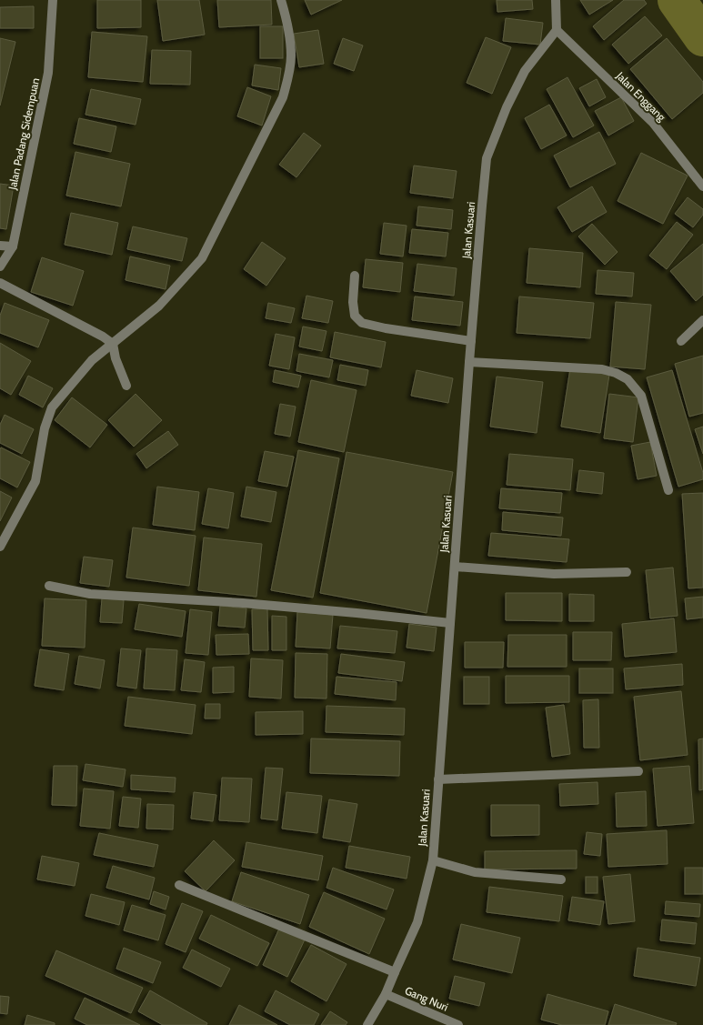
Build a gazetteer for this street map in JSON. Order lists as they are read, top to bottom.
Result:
{
  "streets": {
    "street": [
      "Jalan Enggang",
      "Jalan Padang Sidempuan",
      "Jalan Kasuari",
      "Gang Nuri"
    ]
  },
  "crossings": [
    ["Jalan Enggang", "Jalan Kasuari"],
    ["Jalan Kasuari", "Gang Nuri"]
  ]
}
